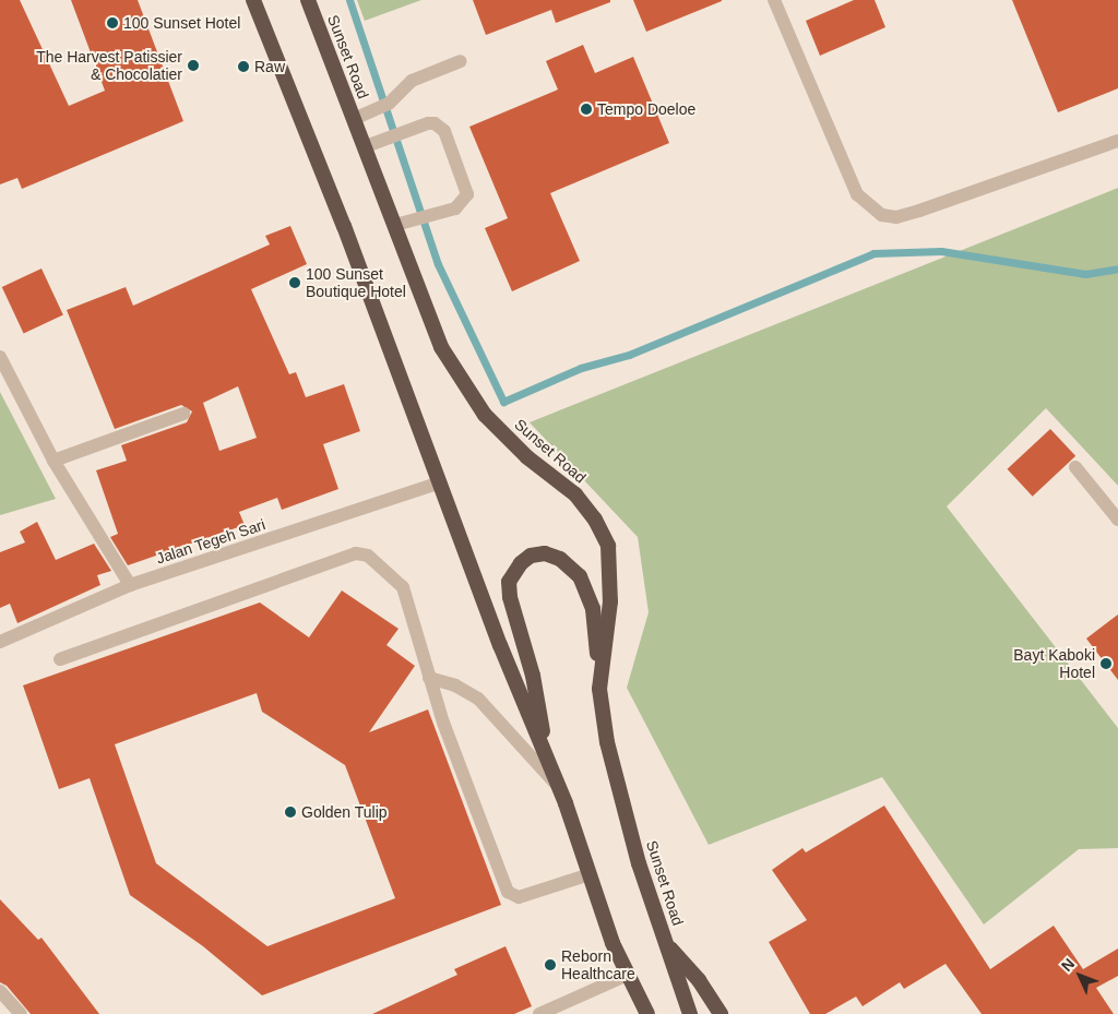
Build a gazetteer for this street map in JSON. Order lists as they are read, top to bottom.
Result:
{
  "streets": {
    "highway": ["Sunset Road"],
    "street": ["Jalan Tegeh Sari"]
  },
  "places": [
    "100 Sunset Hotel",
    "The Harvest Patissier & Chocolatier",
    "Raw",
    "Tempo Doeloe",
    "100 Sunset Boutique Hotel",
    "Bayt Kaboki Hotel",
    "Golden Tulip",
    "Reborn Healthcare"
  ],
  "north": "top left"
}
